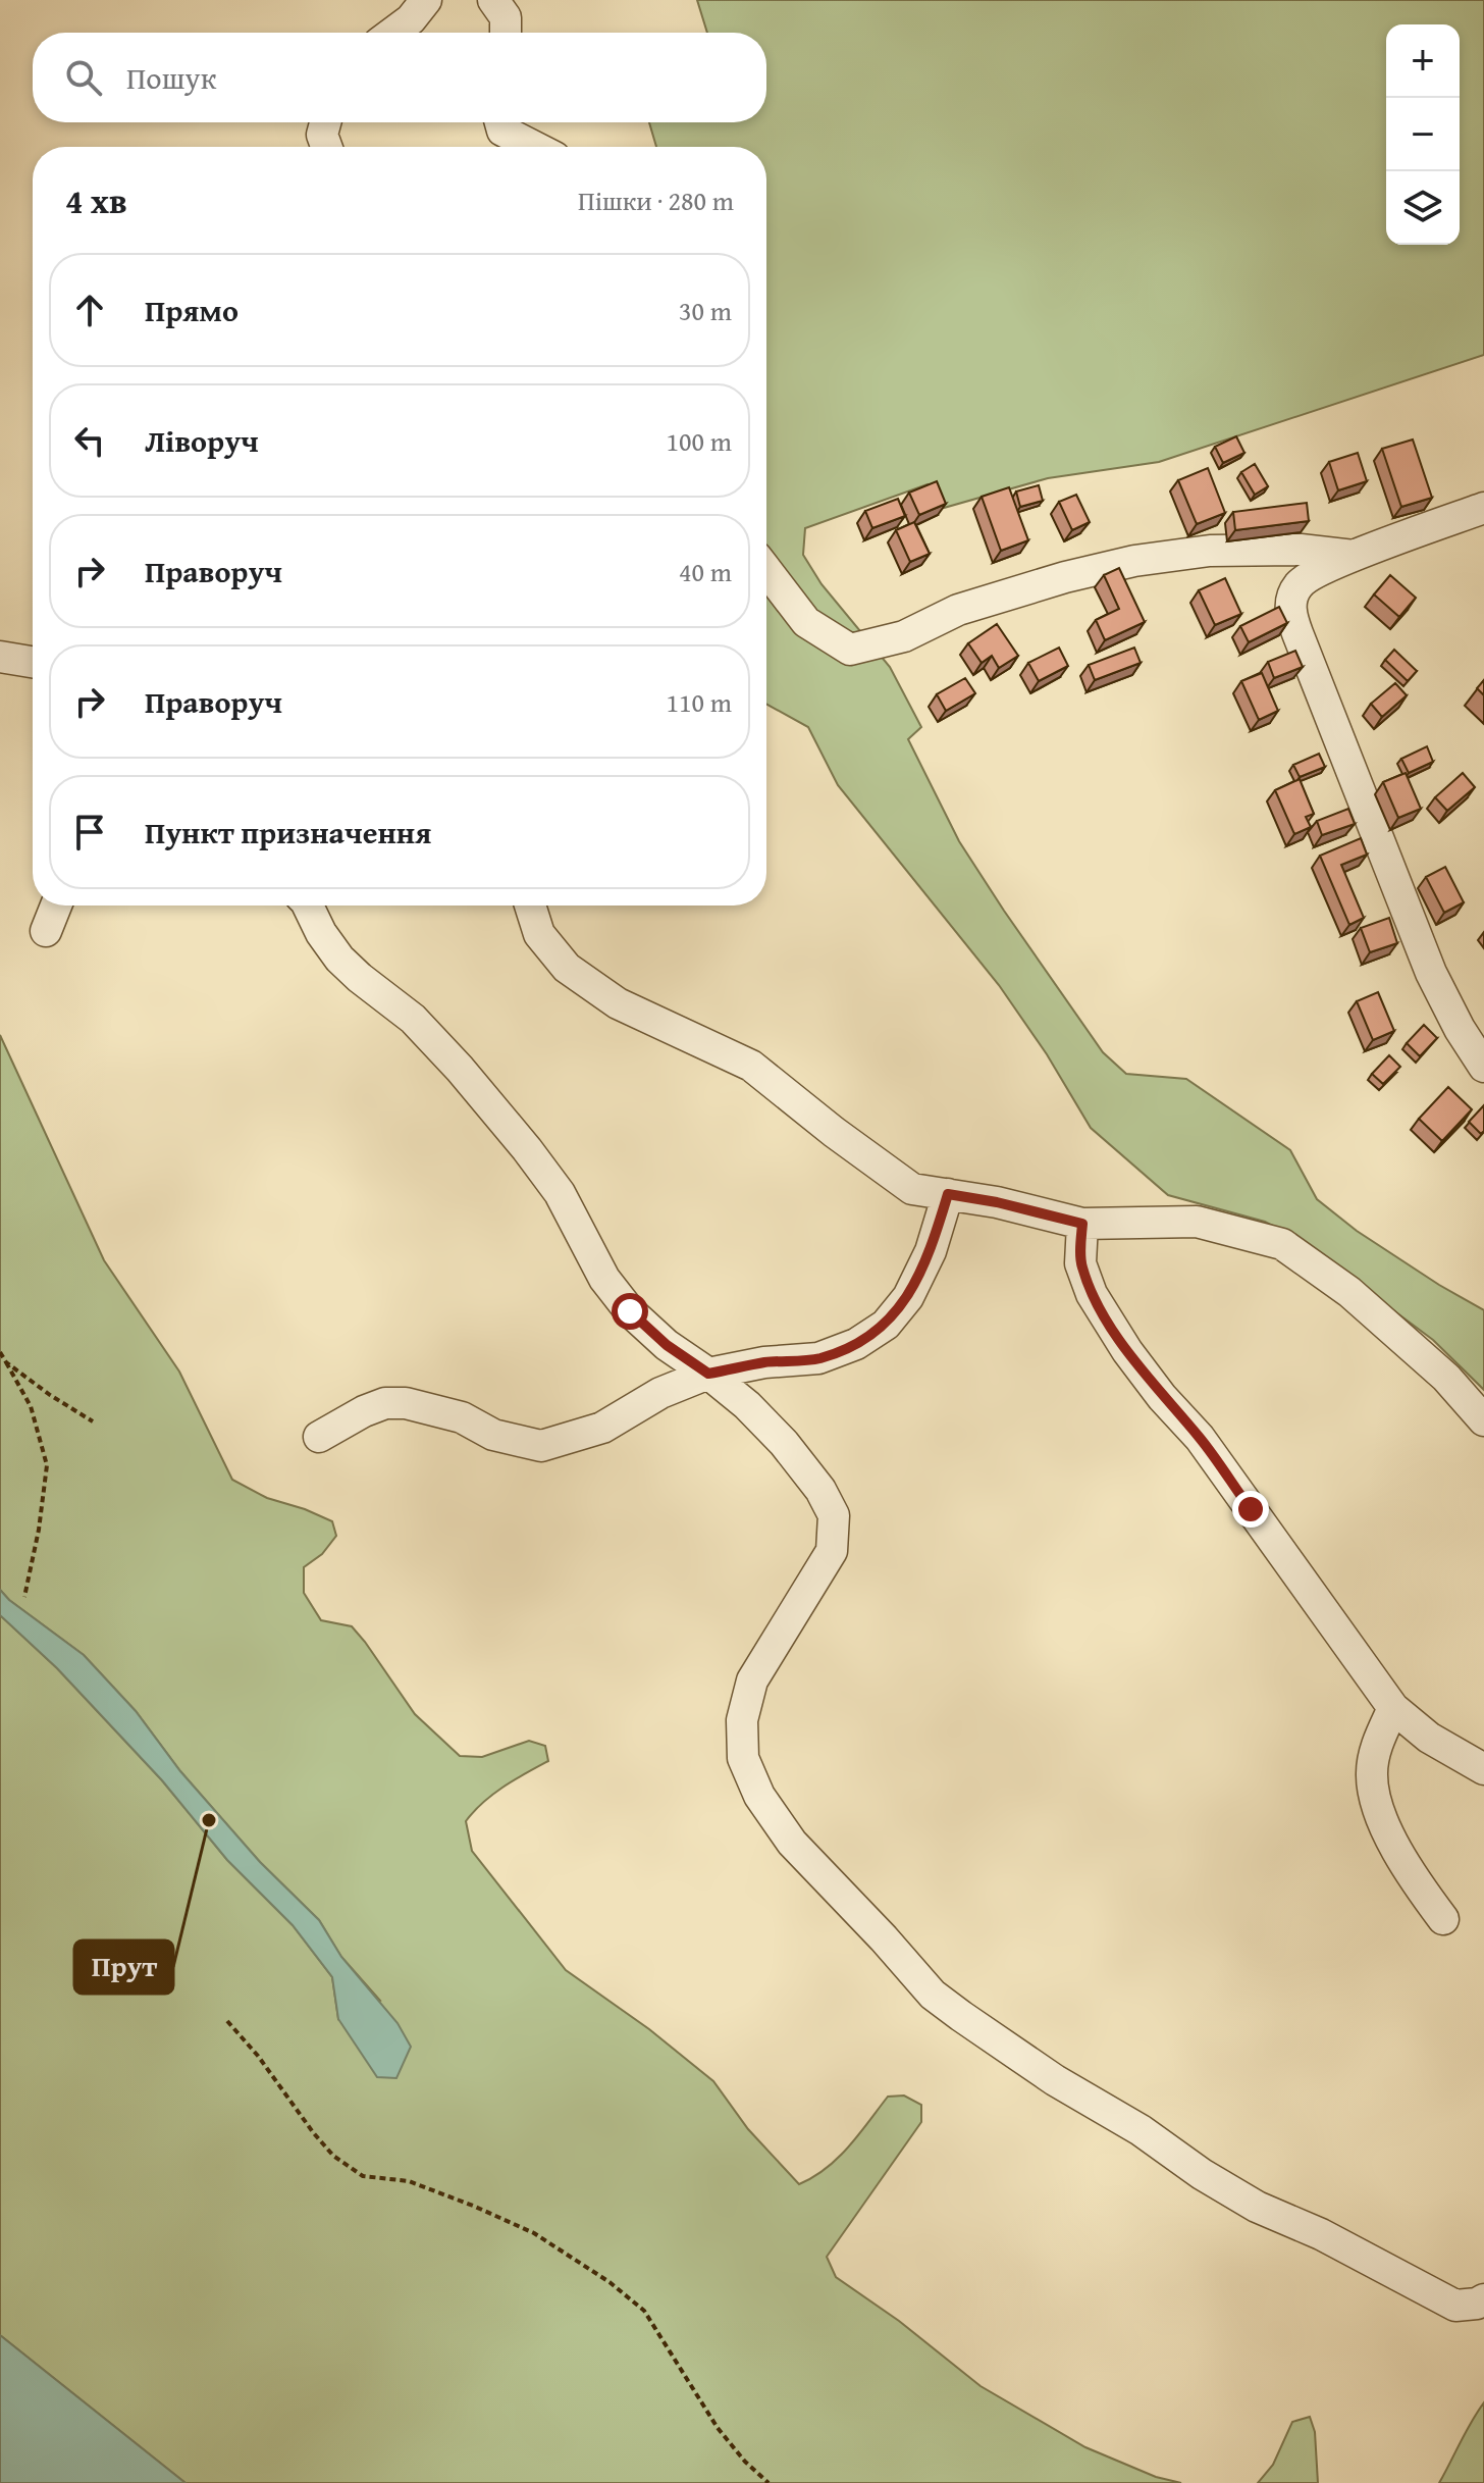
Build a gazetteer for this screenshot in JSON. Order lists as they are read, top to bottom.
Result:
{
  "places": ["Прут"],
  "page": {
    "map_buttons": ["+", "−"],
    "search": "Пошук",
    "heading": ["4 хв", "Пішки · 280 m"],
    "list": [
      ["Прямо", "30 m"],
      ["Ліворуч", "100 m"],
      ["Праворуч", "40 m"],
      ["Праворуч", "110 m"],
      "Пункт призначення"
    ]
  }
}
